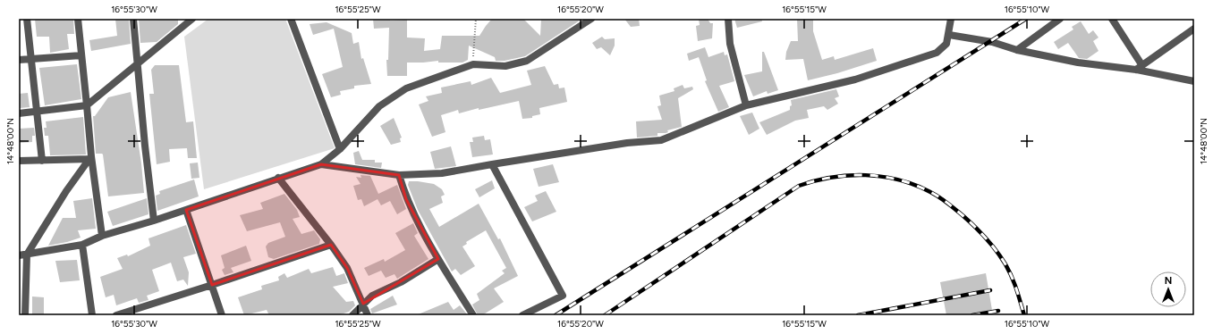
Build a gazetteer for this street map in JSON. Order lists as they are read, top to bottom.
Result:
{
  "north": "top",
  "coordinates": [
    "16°55'30\"W",
    "16°55'25\"W",
    "16°55'20\"W",
    "16°55'15\"W",
    "16°55'10\"W",
    "14°48'00\"N"
  ]
}
